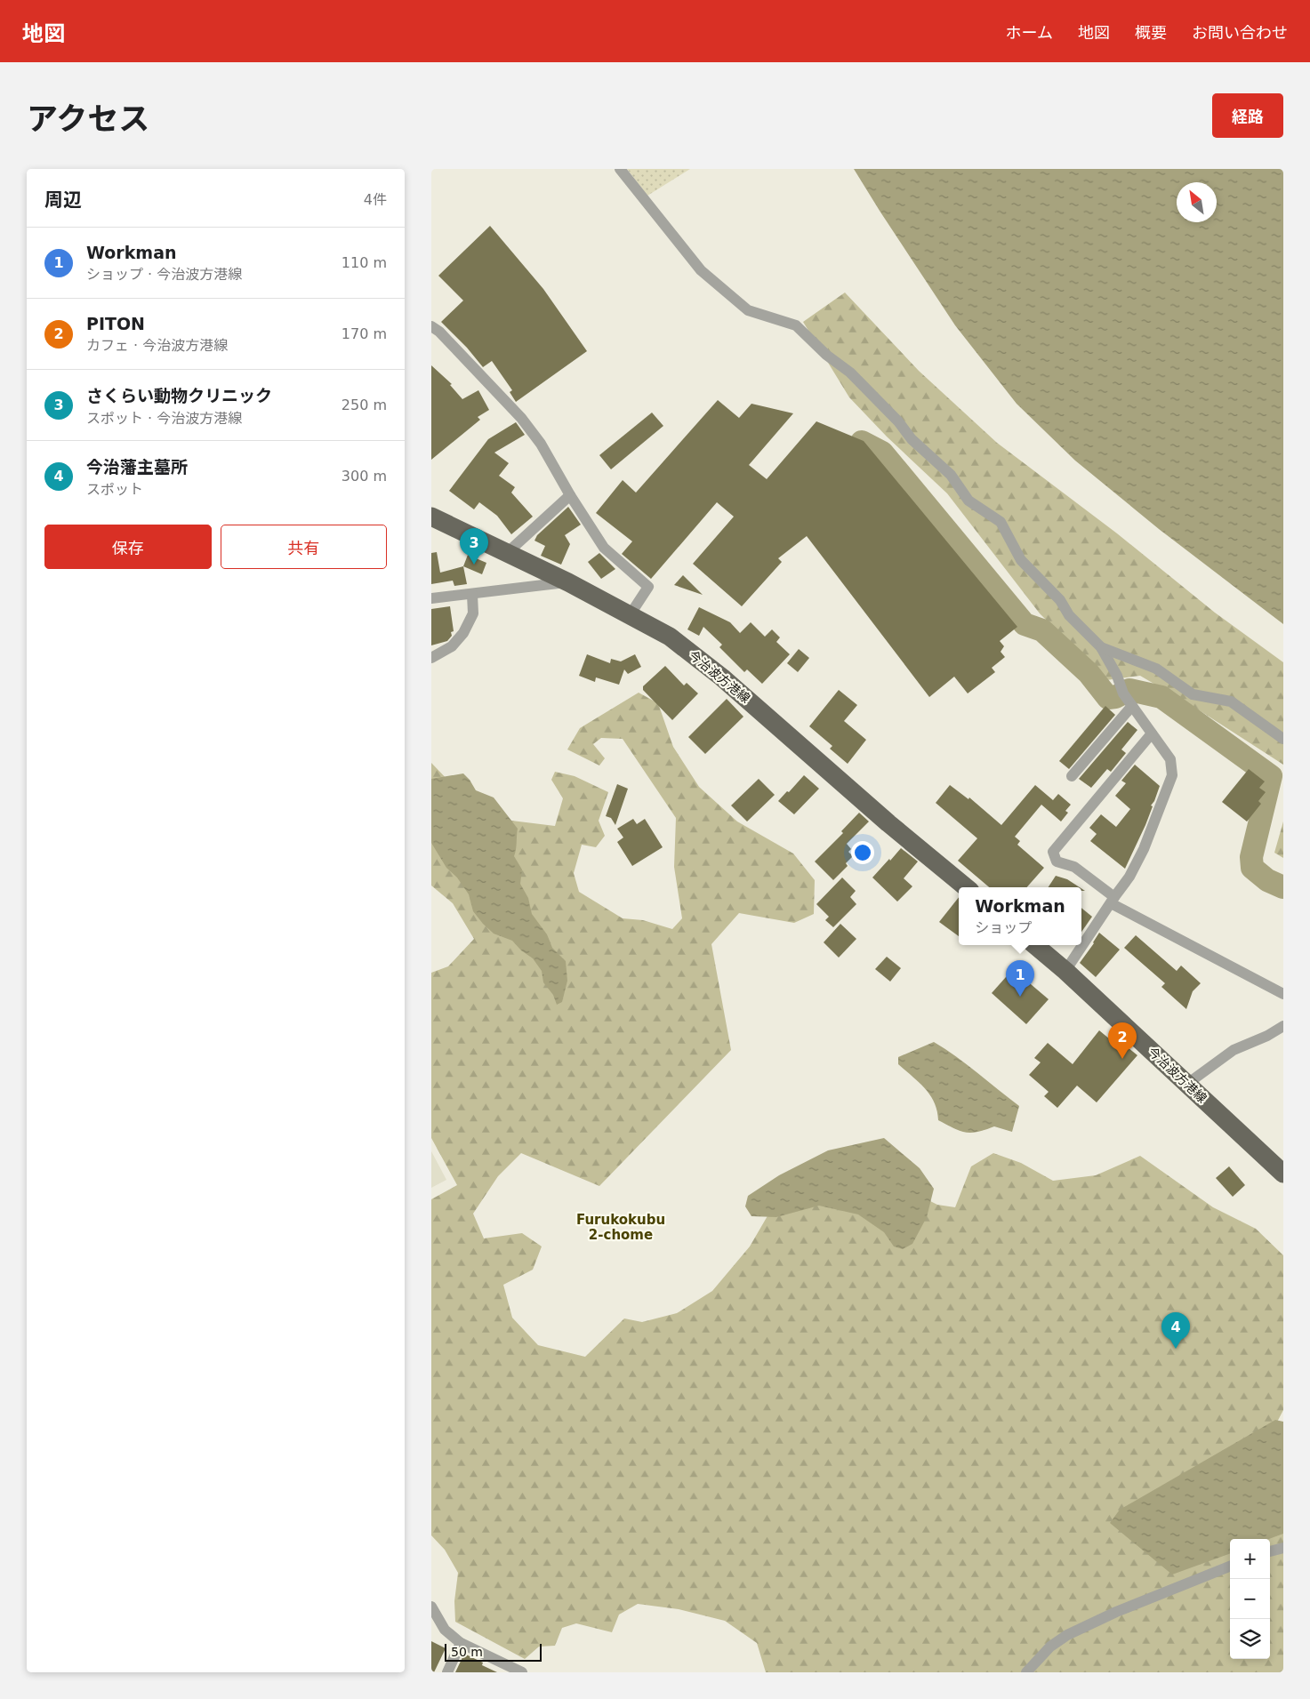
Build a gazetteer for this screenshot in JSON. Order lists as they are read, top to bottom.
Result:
{
  "streets": {
    "main road": ["今治波方港線"]
  },
  "districts": ["Furukokubu 2-chome"],
  "scale_bar": "50 m",
  "north": "top left",
  "page": {
    "header": "地図",
    "nav": [
      "ホーム",
      "地図",
      "概要",
      "お問い合わせ"
    ],
    "title": "アクセス",
    "buttons": [
      "経路",
      ["保存", "共有"]
    ],
    "heading": ["周辺", "4件"],
    "list": [
      {
        "mark": "1",
        "name": "Workman",
        "note": "ショップ · 今治波方港線",
        "value": "110 m"
      },
      {
        "mark": "2",
        "name": "PITON",
        "note": "カフェ · 今治波方港線",
        "value": "170 m"
      },
      {
        "mark": "3",
        "name": "さくらい動物クリニック",
        "note": "スポット · 今治波方港線",
        "value": "250 m"
      },
      {
        "mark": "4",
        "name": "今治藩主墓所",
        "note": "スポット",
        "value": "300 m"
      }
    ],
    "pins": [
      "3",
      "1",
      "2",
      "4"
    ],
    "popup": ["Workman", "ショップ"],
    "map_buttons": ["+", "−"],
    "scale": "50 m"
  }
}
